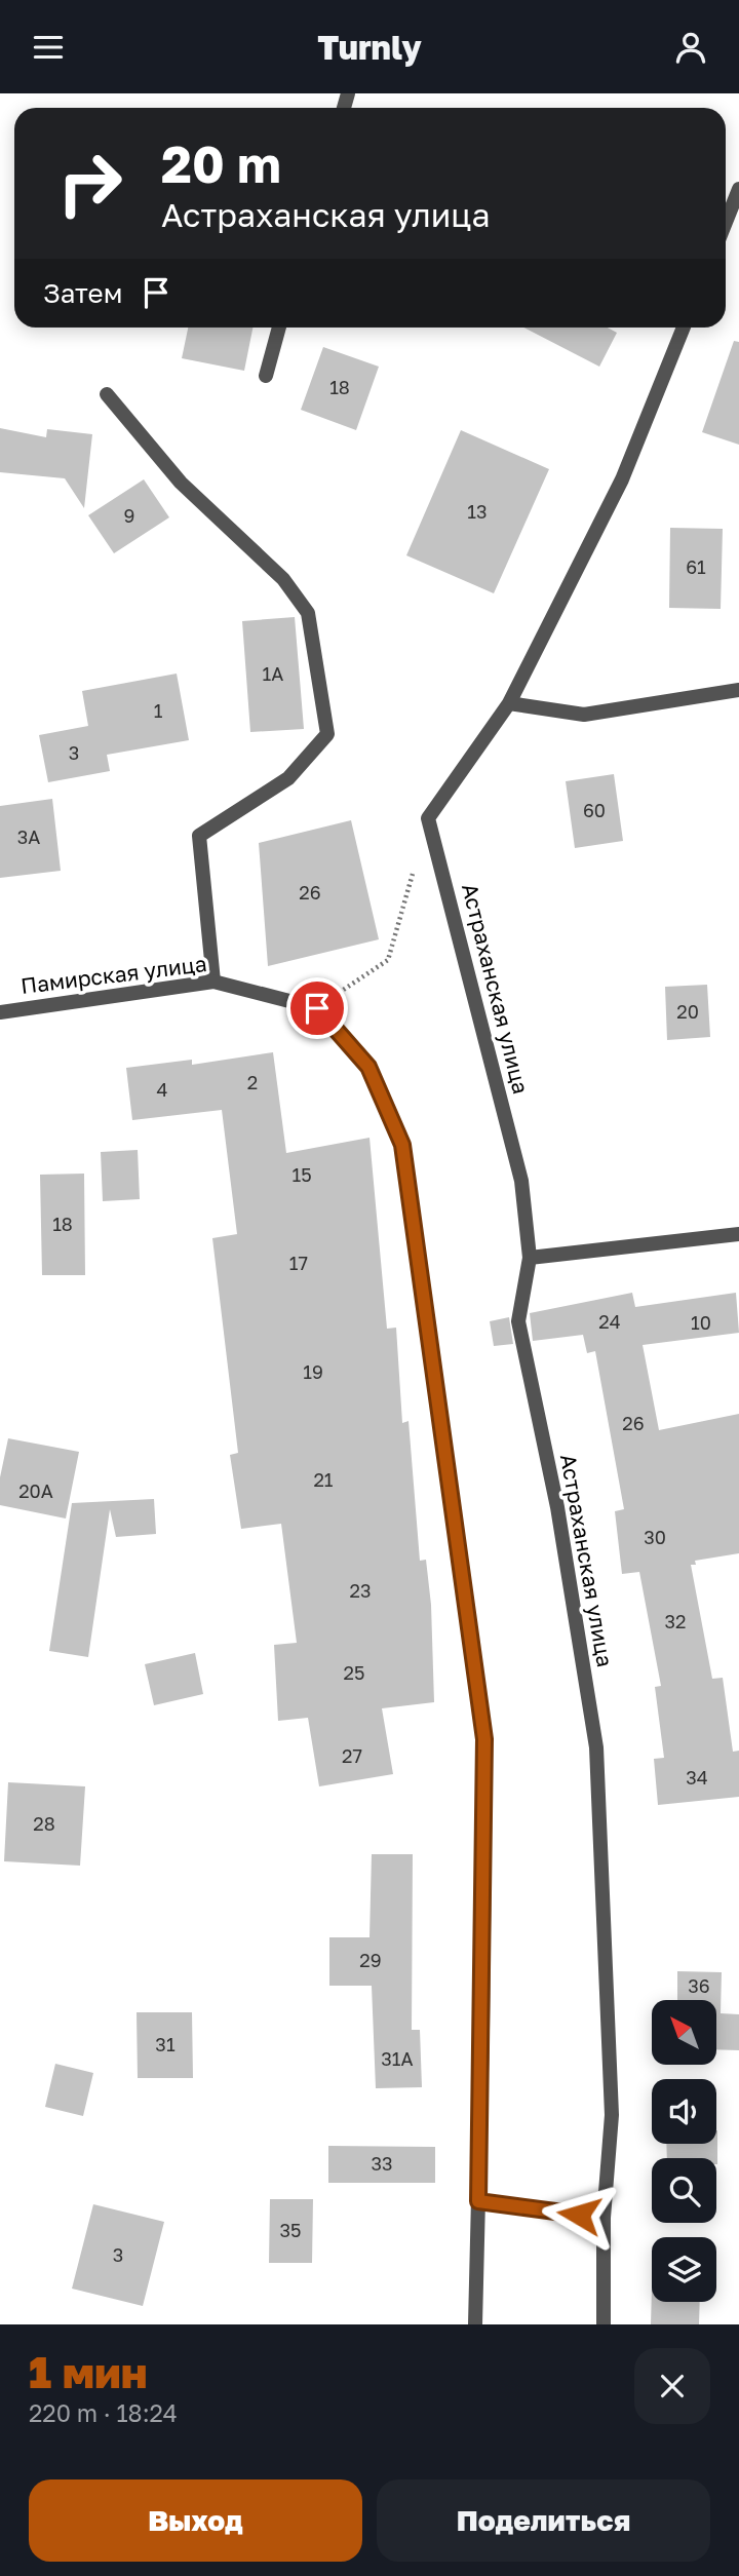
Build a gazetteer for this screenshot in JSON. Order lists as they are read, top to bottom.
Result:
{
  "streets": {
    "street": ["Памирская улица", "Астраханская улица"]
  },
  "house_numbers": [
    "18",
    "13",
    "9",
    "61",
    "1А",
    "1",
    "3",
    "60",
    "3А",
    "26",
    "20",
    "2",
    "4",
    "15",
    "18",
    "17",
    "24",
    "10",
    "19",
    "26",
    "21",
    "20А",
    "30",
    "23",
    "32",
    "25",
    "27",
    "34",
    "28",
    "29",
    "36",
    "31",
    "31А",
    "33",
    "35",
    "3"
  ],
  "north": "top left",
  "page": {
    "header": "Turnly",
    "turn": ["20 m", "Астраханская улица"],
    "then": "Затем",
    "heading": ["1 мин", "220 m · 18:24"],
    "buttons": ["Выход", "Поделиться"]
  }
}
